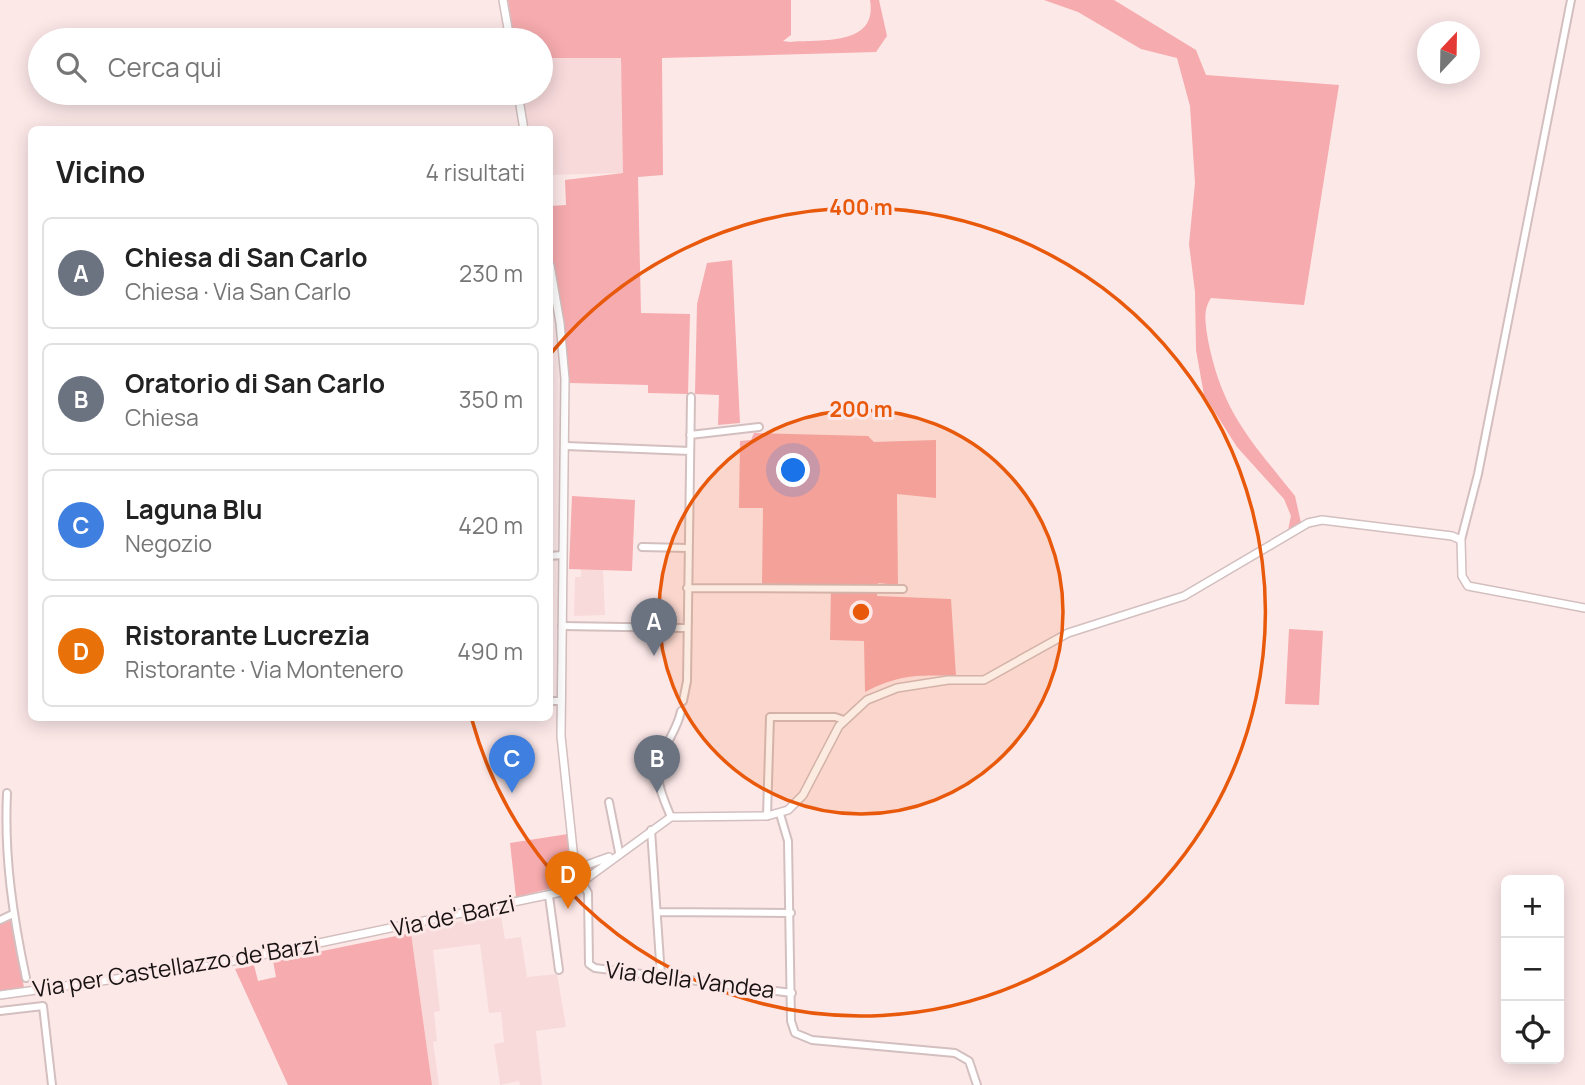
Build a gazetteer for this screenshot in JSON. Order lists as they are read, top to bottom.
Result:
{
  "streets": {
    "street": ["Via de' Barzi", "Via per Castellazzo de'Barzi", "Via della Vandea"]
  },
  "crossings": [
    ["Via de' Barzi", "Via per Castellazzo de'Barzi"],
    ["Via de' Barzi", "Via della Vandea"]
  ],
  "north": "top",
  "page": {
    "search": "Cerca qui",
    "heading": ["Vicino", "4 risultati"],
    "list": [
      {
        "mark": "A",
        "name": "Chiesa di San Carlo",
        "note": "Chiesa · Via San Carlo",
        "value": "230 m"
      },
      {
        "mark": "B",
        "name": "Oratorio di San Carlo",
        "note": "Chiesa",
        "value": "350 m"
      },
      {
        "mark": "C",
        "name": "Laguna Blu",
        "note": "Negozio",
        "value": "420 m"
      },
      {
        "mark": "D",
        "name": "Ristorante Lucrezia",
        "note": "Ristorante · Via Montenero",
        "value": "490 m"
      }
    ],
    "pins": [
      "A",
      "B",
      "C",
      "D"
    ],
    "map_buttons": ["+", "−"]
  },
  "rings": ["400 m", "200 m"]
}
